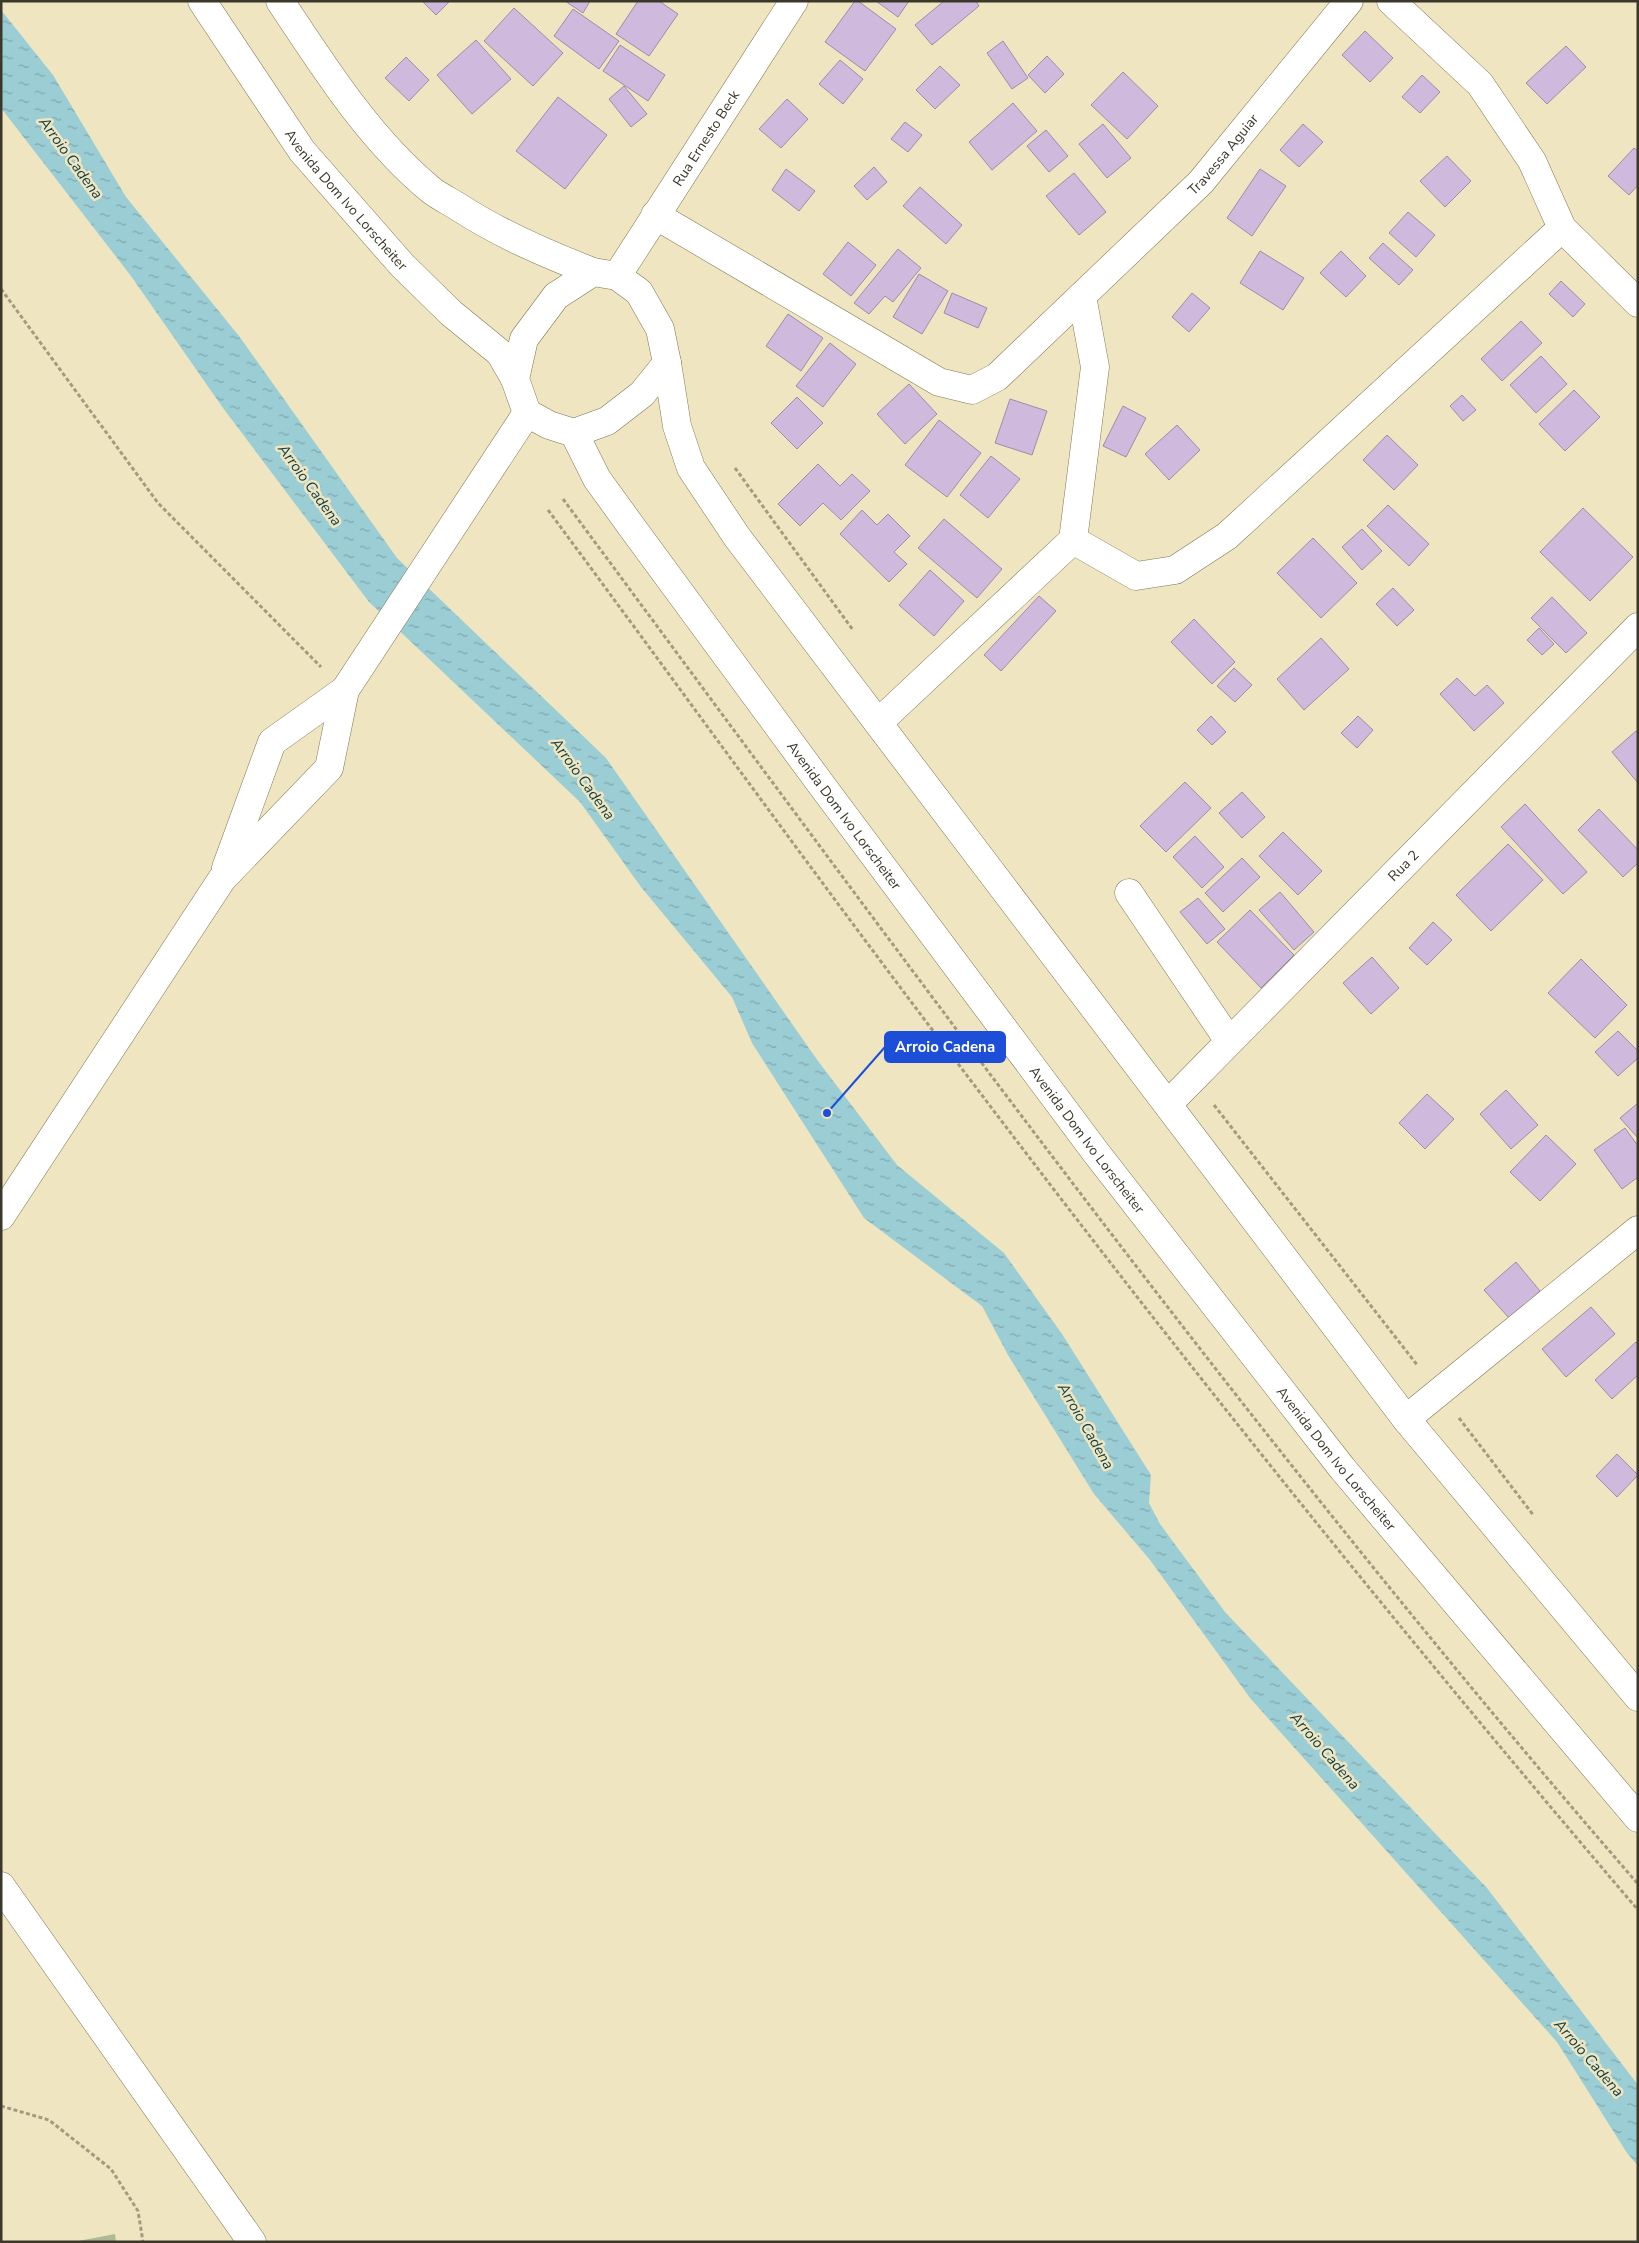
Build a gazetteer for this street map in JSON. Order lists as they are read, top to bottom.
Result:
{
  "streets": {
    "main road": [
      "Rua Ernesto Beck",
      "Travessa Aguiar",
      "Avenida Dom Ivo Lorscheiter",
      "Rua 2"
    ]
  },
  "crossings": [
    ["Rua Ernesto Beck", "Travessa Aguiar"],
    ["Rua Ernesto Beck", "Avenida Dom Ivo Lorscheiter"]
  ],
  "water": ["Arroio Cadena"],
  "places": ["Arroio Cadena"]
}
